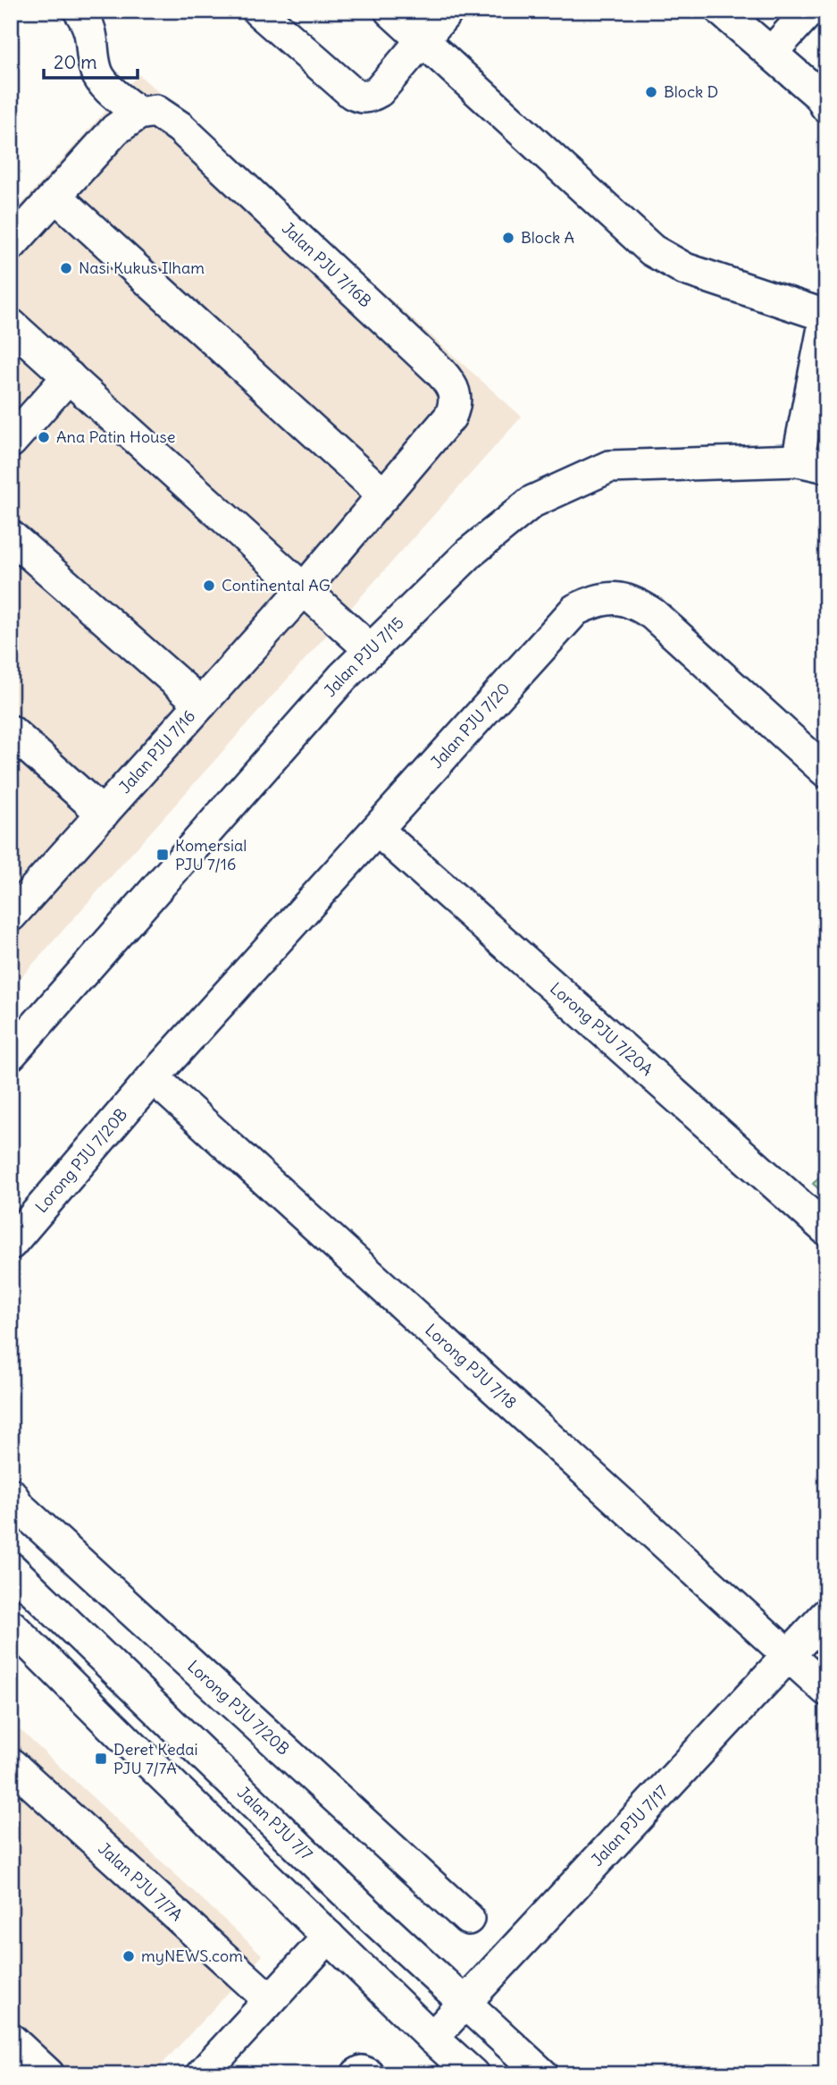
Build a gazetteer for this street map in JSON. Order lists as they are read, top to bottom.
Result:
{
  "streets": {
    "street": [
      "Jalan PJU 7/16B",
      "Jalan PJU 7/15",
      "Jalan PJU 7/20",
      "Jalan PJU 7/16",
      "Lorong PJU 7/20A",
      "Lorong PJU 7/20B",
      "Lorong PJU 7/18",
      "Jalan PJU 7/7",
      "Jalan PJU 7/17",
      "Jalan PJU 7/7A"
    ]
  },
  "crossings": [
    ["Jalan PJU 7/16B", "Jalan PJU 7/16"],
    ["Jalan PJU 7/20", "Lorong PJU 7/20A"],
    ["Jalan PJU 7/20", "Lorong PJU 7/20B"],
    ["Jalan PJU 7/20", "Lorong PJU 7/18"],
    ["Lorong PJU 7/20B", "Lorong PJU 7/18"],
    ["Lorong PJU 7/18", "Jalan PJU 7/17"],
    ["Jalan PJU 7/7", "Jalan PJU 7/17"]
  ],
  "places": {
    "other": [
      "Block D",
      "Block A",
      "Nasi Kukus Ilham",
      "Ana Patin House",
      "Continental AG",
      "myNEWS.com"
    ],
    "transit": ["Komersial PJU 7/16", "Deret Kedai PJU 7/7A"]
  },
  "scale_bar": "20 m"
}
